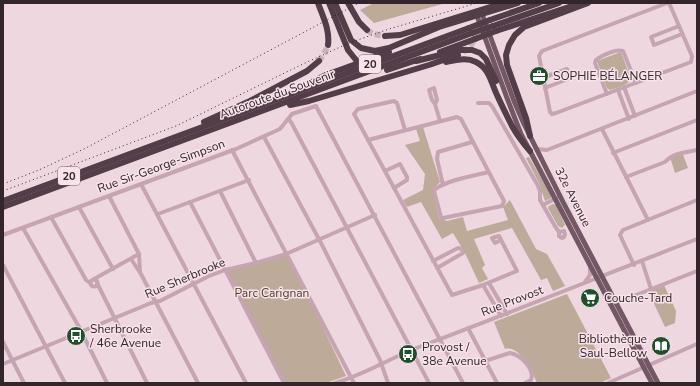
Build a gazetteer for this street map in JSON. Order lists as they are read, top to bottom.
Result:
{
  "streets": {
    "highway": ["20", "Autoroute du Souvenir"],
    "main road": ["32e Avenue"],
    "street": ["Rue Sir-George-Simpson", "Rue Sherbrooke", "Rue Provost"]
  },
  "crossings": [
    ["Rue Sir-George-Simpson", "Rue Sherbrooke"],
    ["32e Avenue", "Rue Provost"]
  ],
  "parks": ["Parc Carignan"],
  "places": {
    "office": ["SOPHIE BÉLANGER"],
    "supermarket": ["Couche-Tard"],
    "bus stop": ["Sherbrooke / 46e Avenue", "Provost / 38e Avenue"],
    "library": ["Bibliothèque Saul-Bellow"]
  }
}
